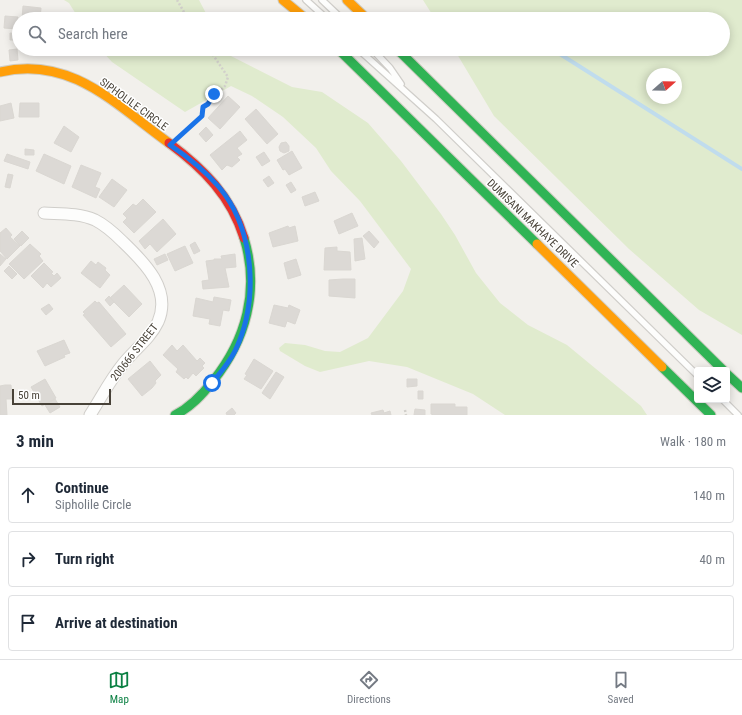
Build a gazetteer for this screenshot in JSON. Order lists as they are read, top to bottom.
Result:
{
  "streets": {
    "main road": ["SIPHOLILE CIRCLE", "DUMISANI MAKHAYE DRIVE"],
    "street": ["200666 STREET"]
  },
  "scale_bar": "50 m",
  "north": "right",
  "page": {
    "search": "Search here",
    "scale": "50 m",
    "heading": ["3 min", "Walk · 180 m"],
    "list": [
      ["Continue", "Sipholile Circle", "140 m"],
      ["Turn right", "40 m"],
      "Arrive at destination"
    ],
    "nav": ["Map", "Directions", "Saved"]
  }
}
